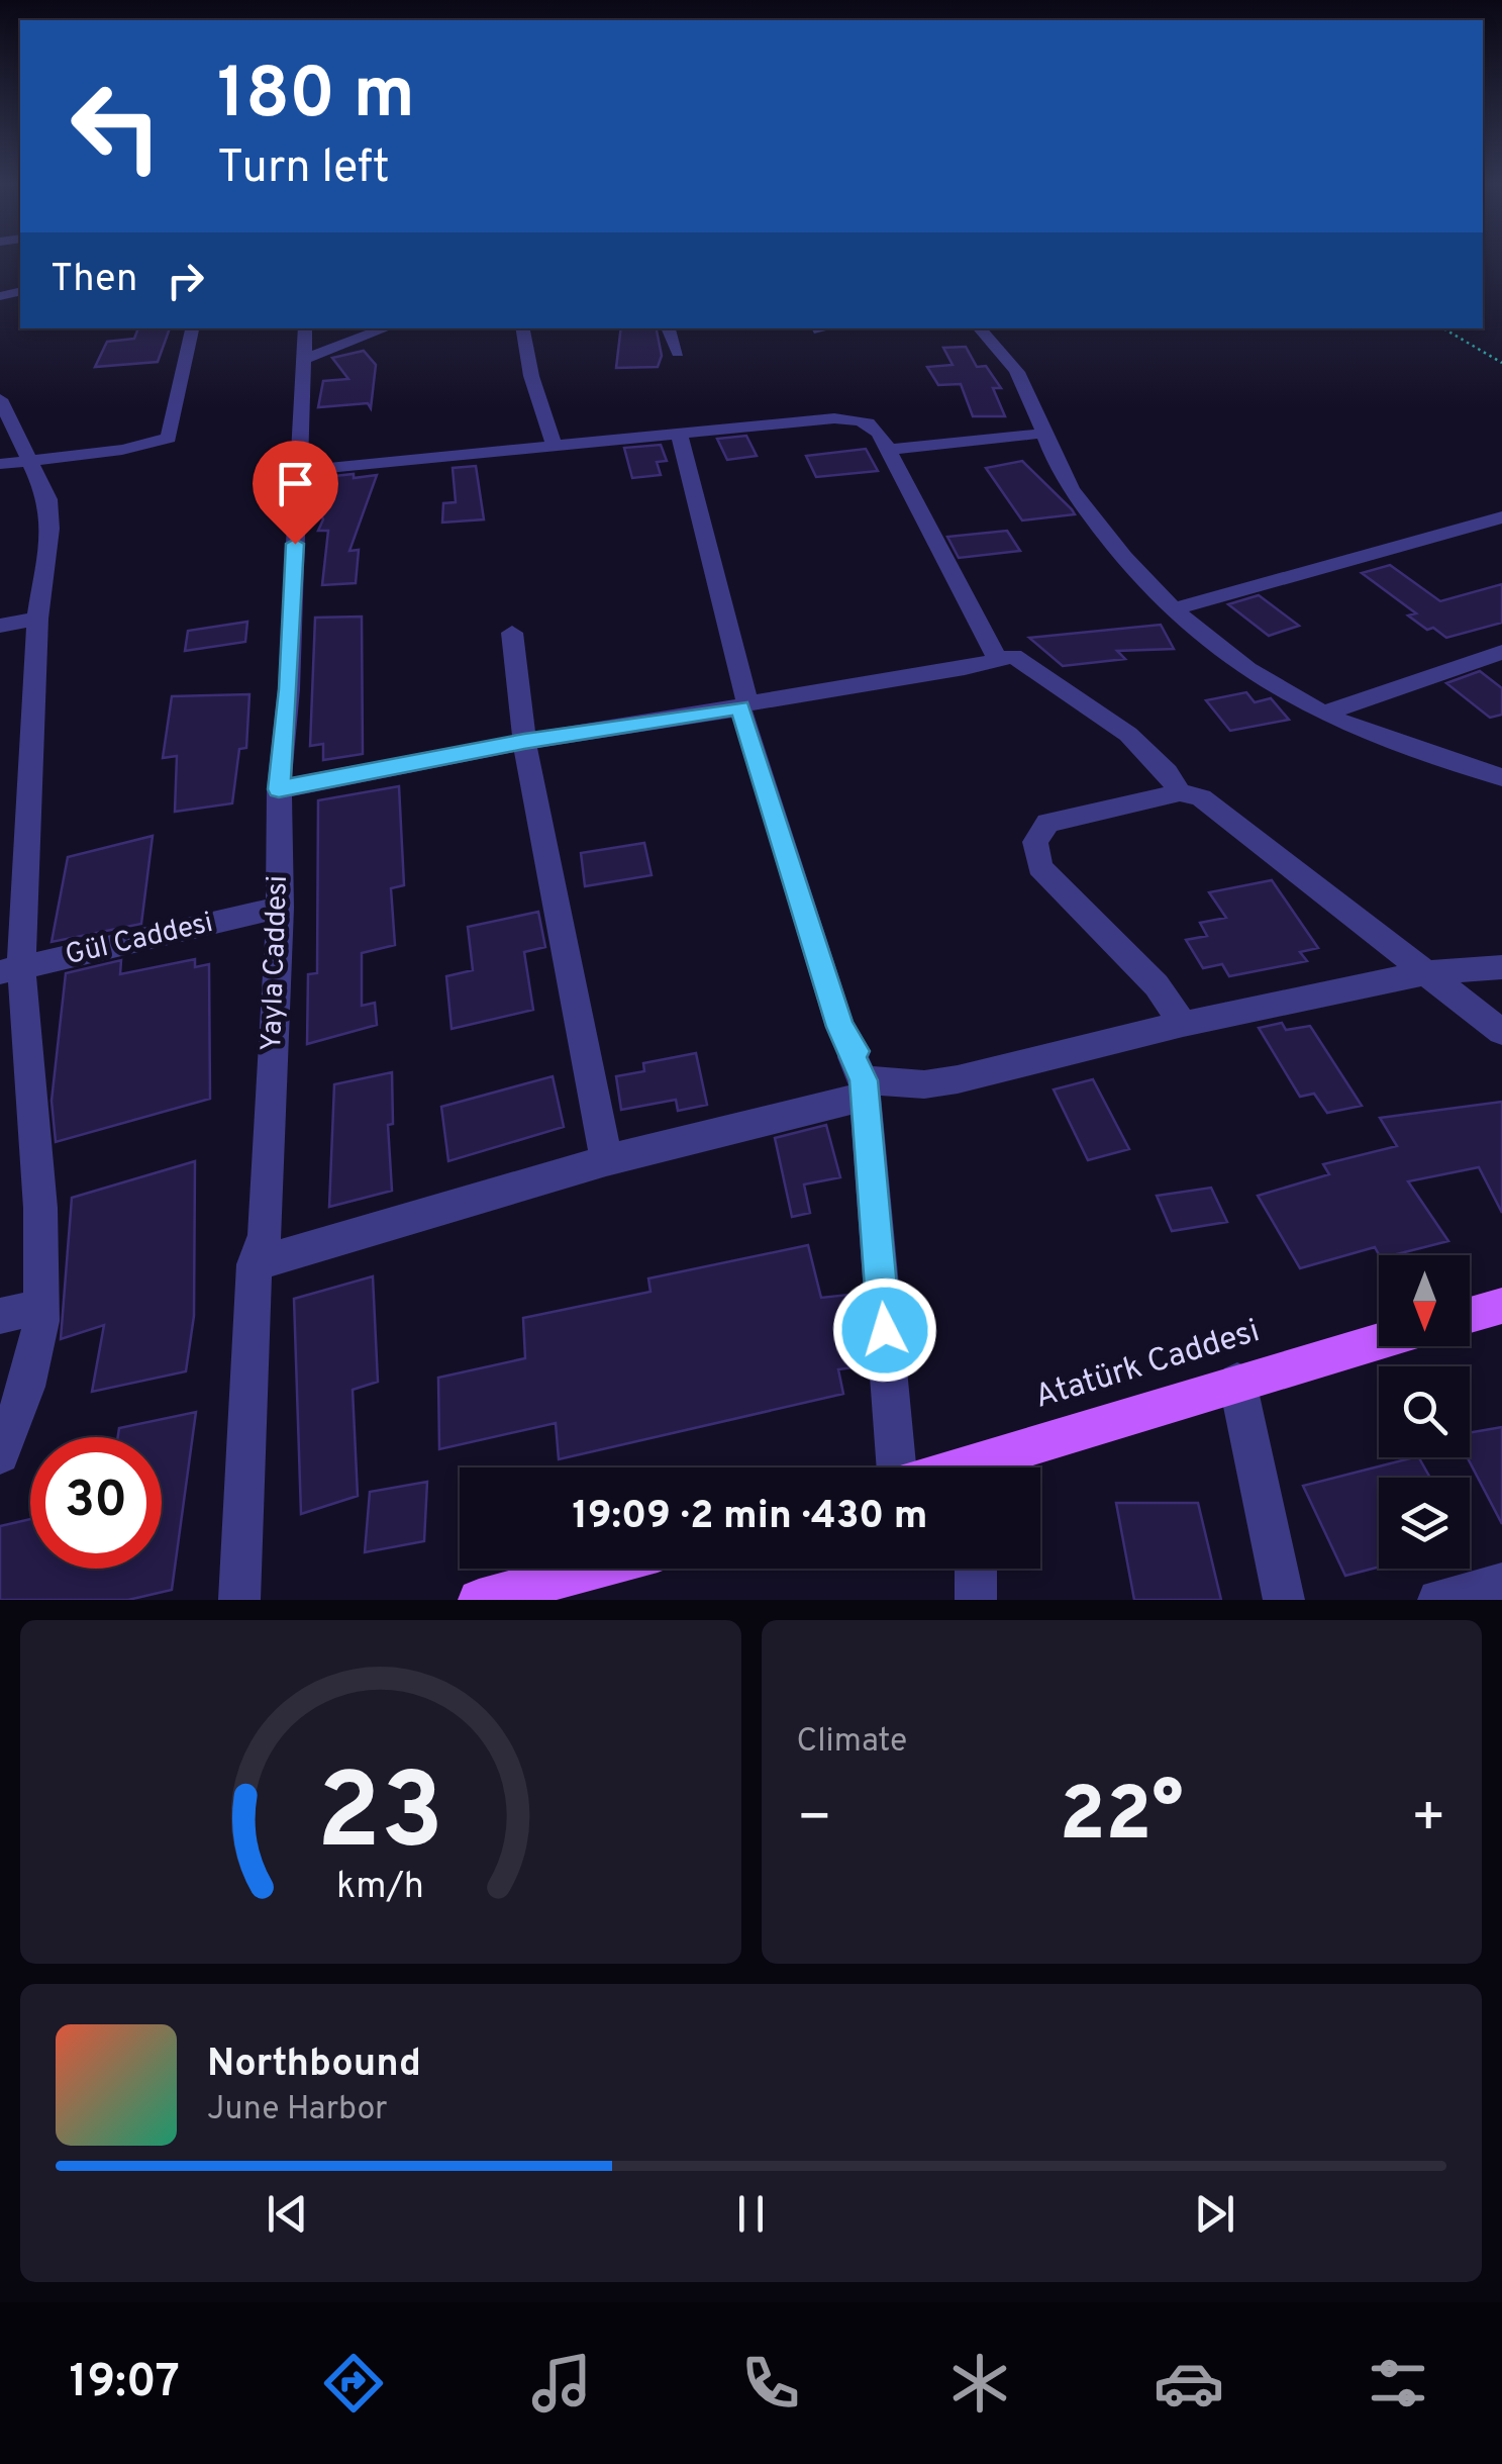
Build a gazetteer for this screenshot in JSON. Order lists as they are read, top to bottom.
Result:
{
  "streets": {
    "main road": ["Atatürk Caddesi"],
    "street": ["Gül Caddesi", "Yayla Caddesi"]
  },
  "crossings": [
    ["Gül Caddesi", "Yayla Caddesi"]
  ],
  "north": "bottom",
  "page": {
    "turn": ["180 m", "Turn left"],
    "then": "Then",
    "limit": "30",
    "trip": "19:09 · 2 min · 430 m",
    "tile": "Climate",
    "heat": ["−", "22°", "+"],
    "song": ["Northbound", "June Harbor"],
    "tabs": "19:07",
    "gauge": ["23", "km/h"]
  }
}
